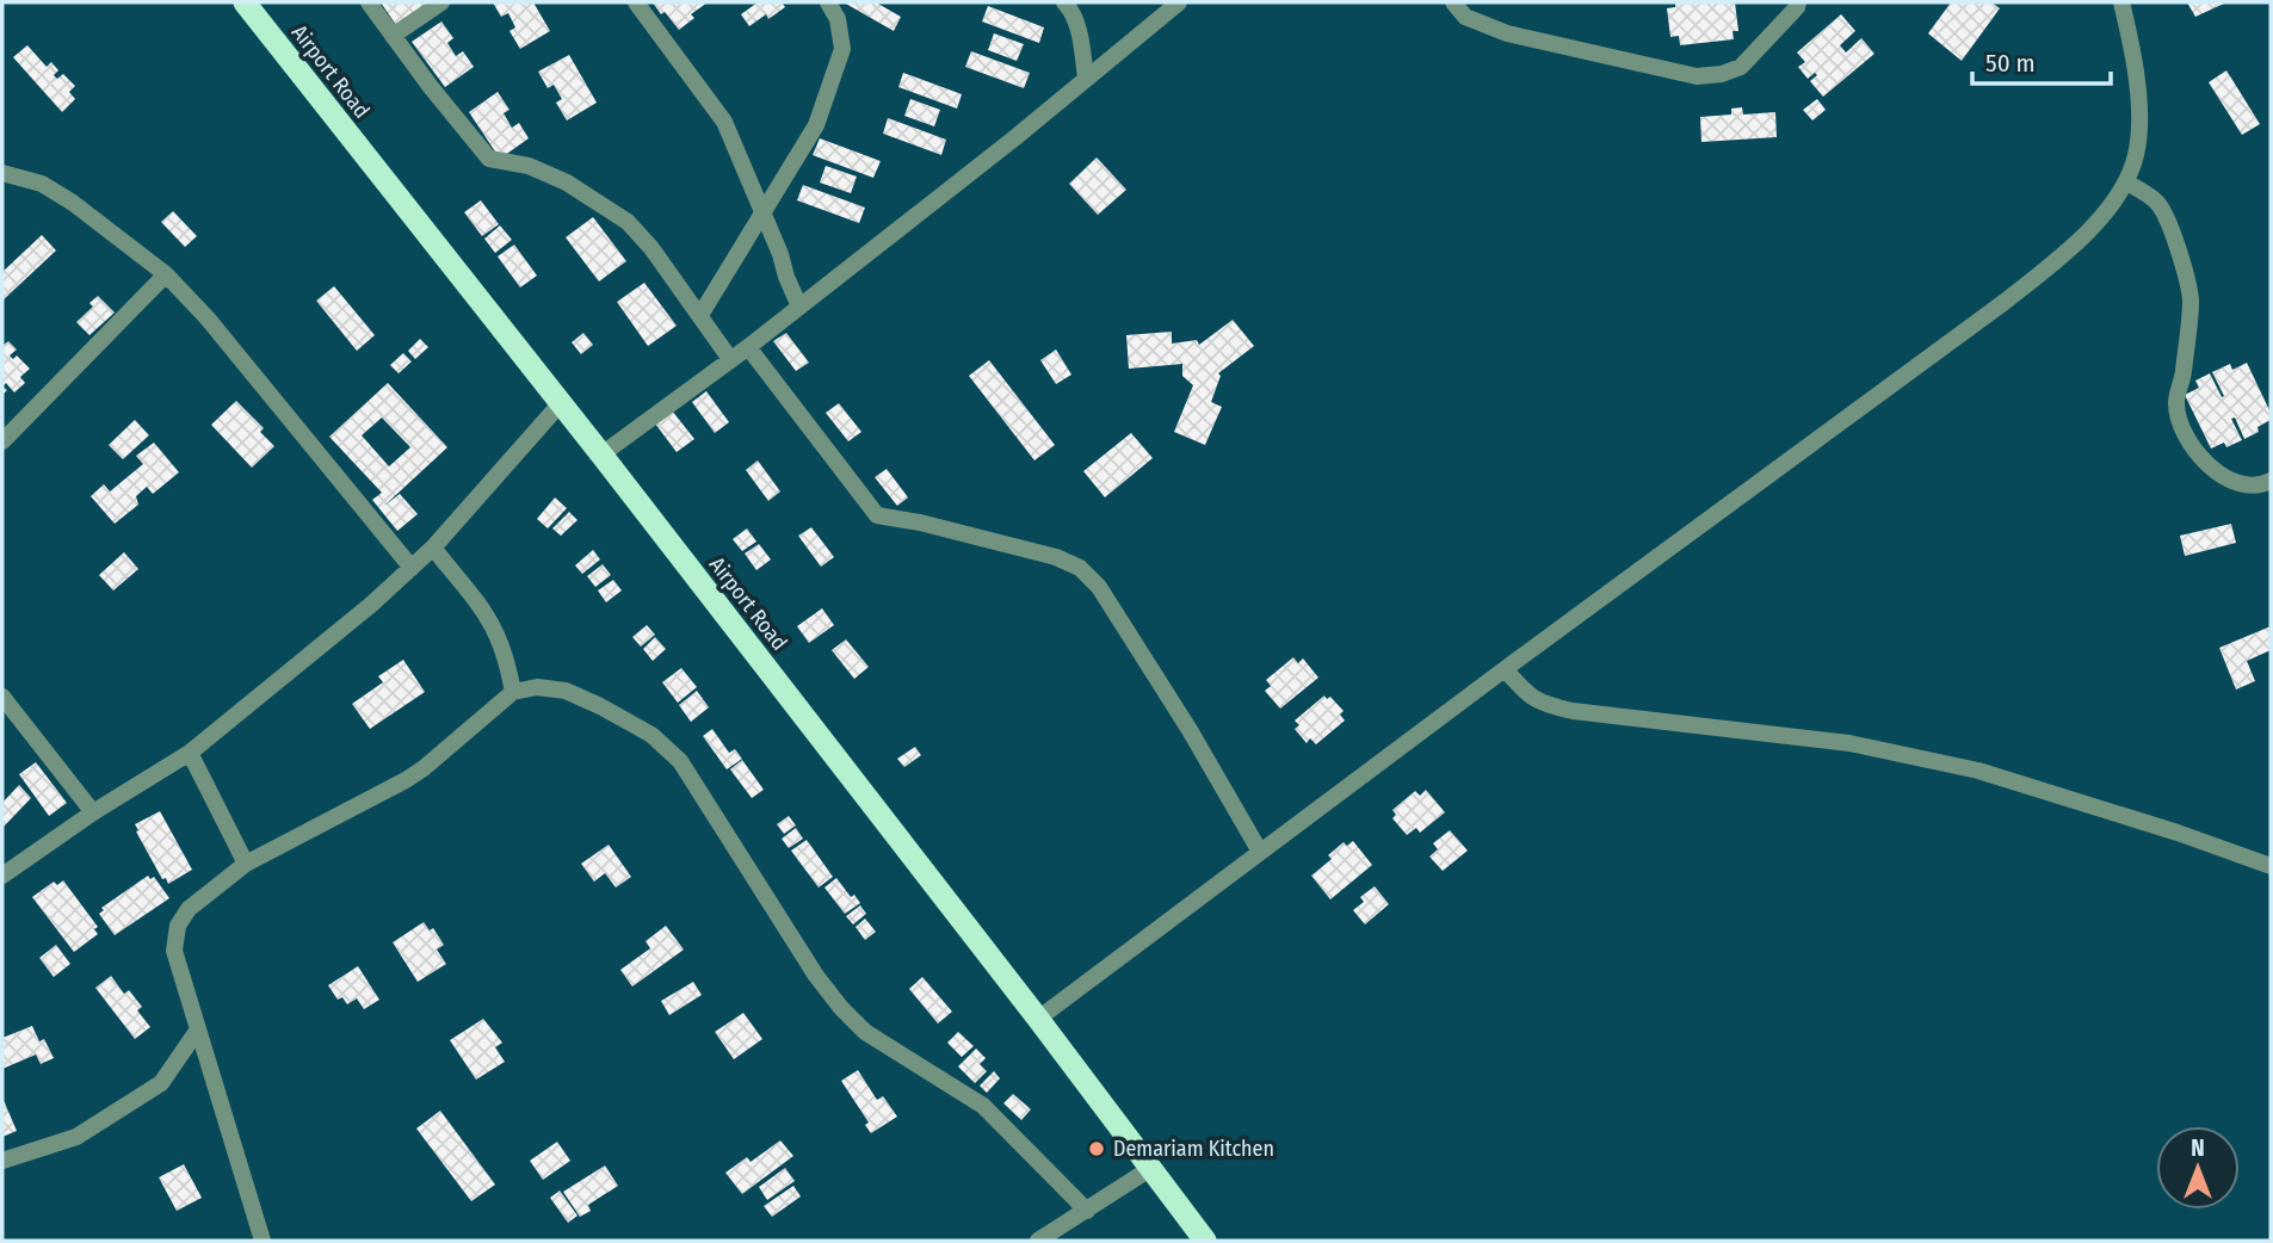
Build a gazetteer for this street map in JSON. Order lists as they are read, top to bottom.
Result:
{
  "streets": {
    "highway": ["Airport Road"]
  },
  "places": ["Demariam Kitchen"],
  "scale_bar": "50 m",
  "north": "top"
}
